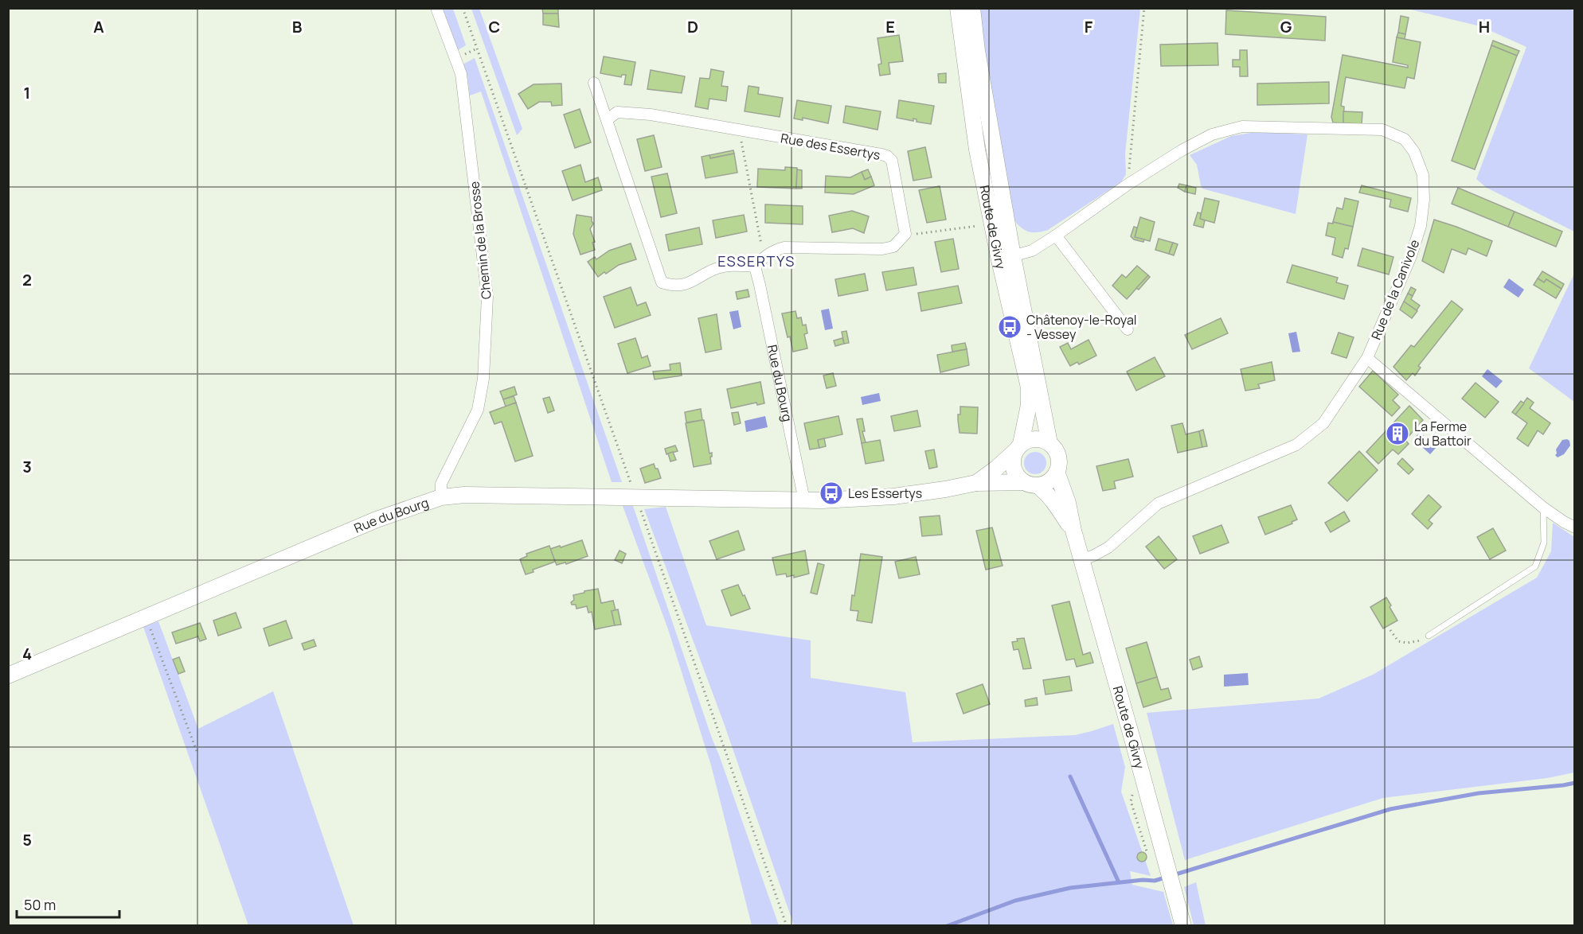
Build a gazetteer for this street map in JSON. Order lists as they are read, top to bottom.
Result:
{
  "streets": {
    "main road": ["Route de Givry", "Rue du Bourg"],
    "street": ["Rue des Essertys", "Chemin de la Brosse", "Rue de la Canivole"]
  },
  "crossings": [
    ["Route de Givry", "Rue de la Canivole"],
    ["Route de Givry", "Rue du Bourg"],
    ["Chemin de la Brosse", "Rue du Bourg"]
  ],
  "districts": ["ESSERTYS"],
  "places": {
    "bus stop": ["Châtenoy-le-Royal - Vessey", "Les Essertys"],
    "building": ["La Ferme du Battoir"]
  },
  "scale_bar": "50 m",
  "grid": {
    "columns": [
      "A",
      "B",
      "C",
      "D",
      "E",
      "F",
      "G",
      "H"
    ],
    "rows": [
      "1",
      "2",
      "3",
      "4",
      "5"
    ]
  }
}
